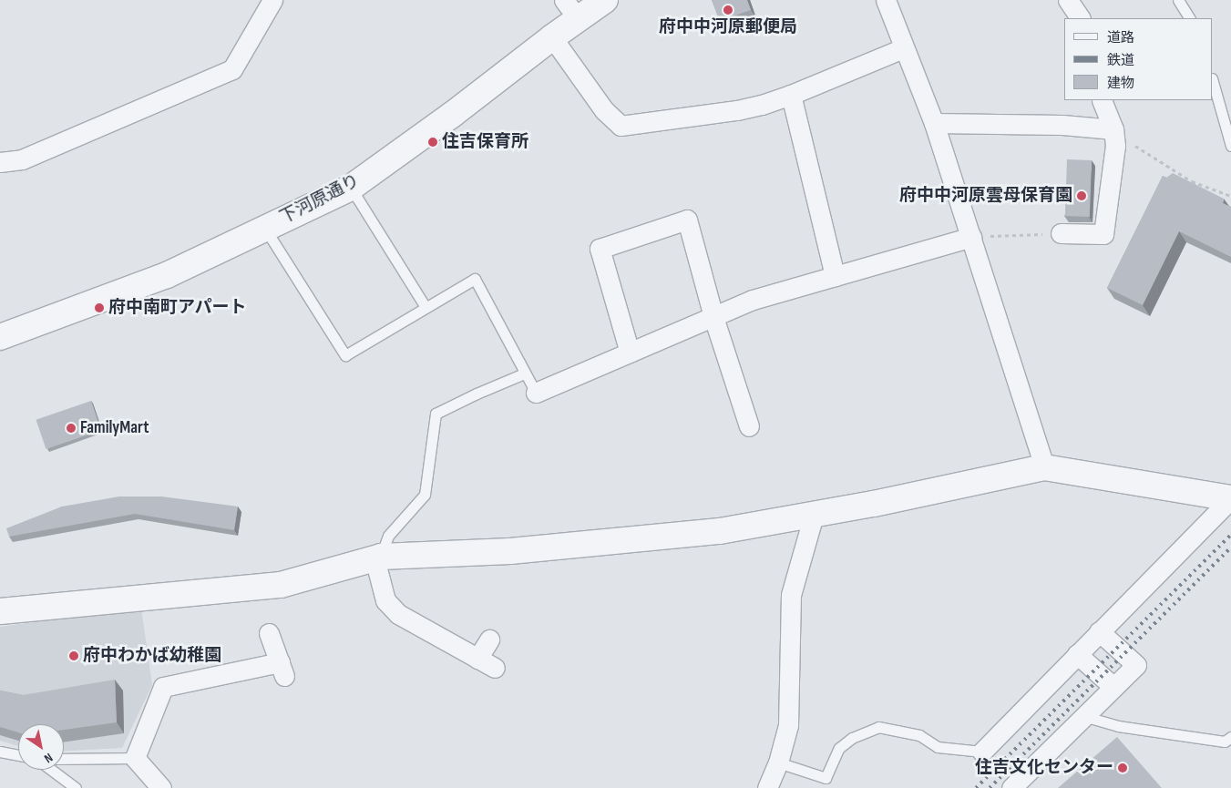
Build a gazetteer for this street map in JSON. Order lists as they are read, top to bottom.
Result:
{
  "streets": {
    "street": ["下河原通り"]
  },
  "places": [
    "府中中河原郵便局",
    "住吉保育所",
    "府中中河原雲母保育園",
    "府中南町アパート",
    "FamilyMart",
    "府中わかば幼稚園",
    "住吉文化センター"
  ],
  "legend": ["道路", "鉄道", "建物"],
  "north": "bottom right"
}
